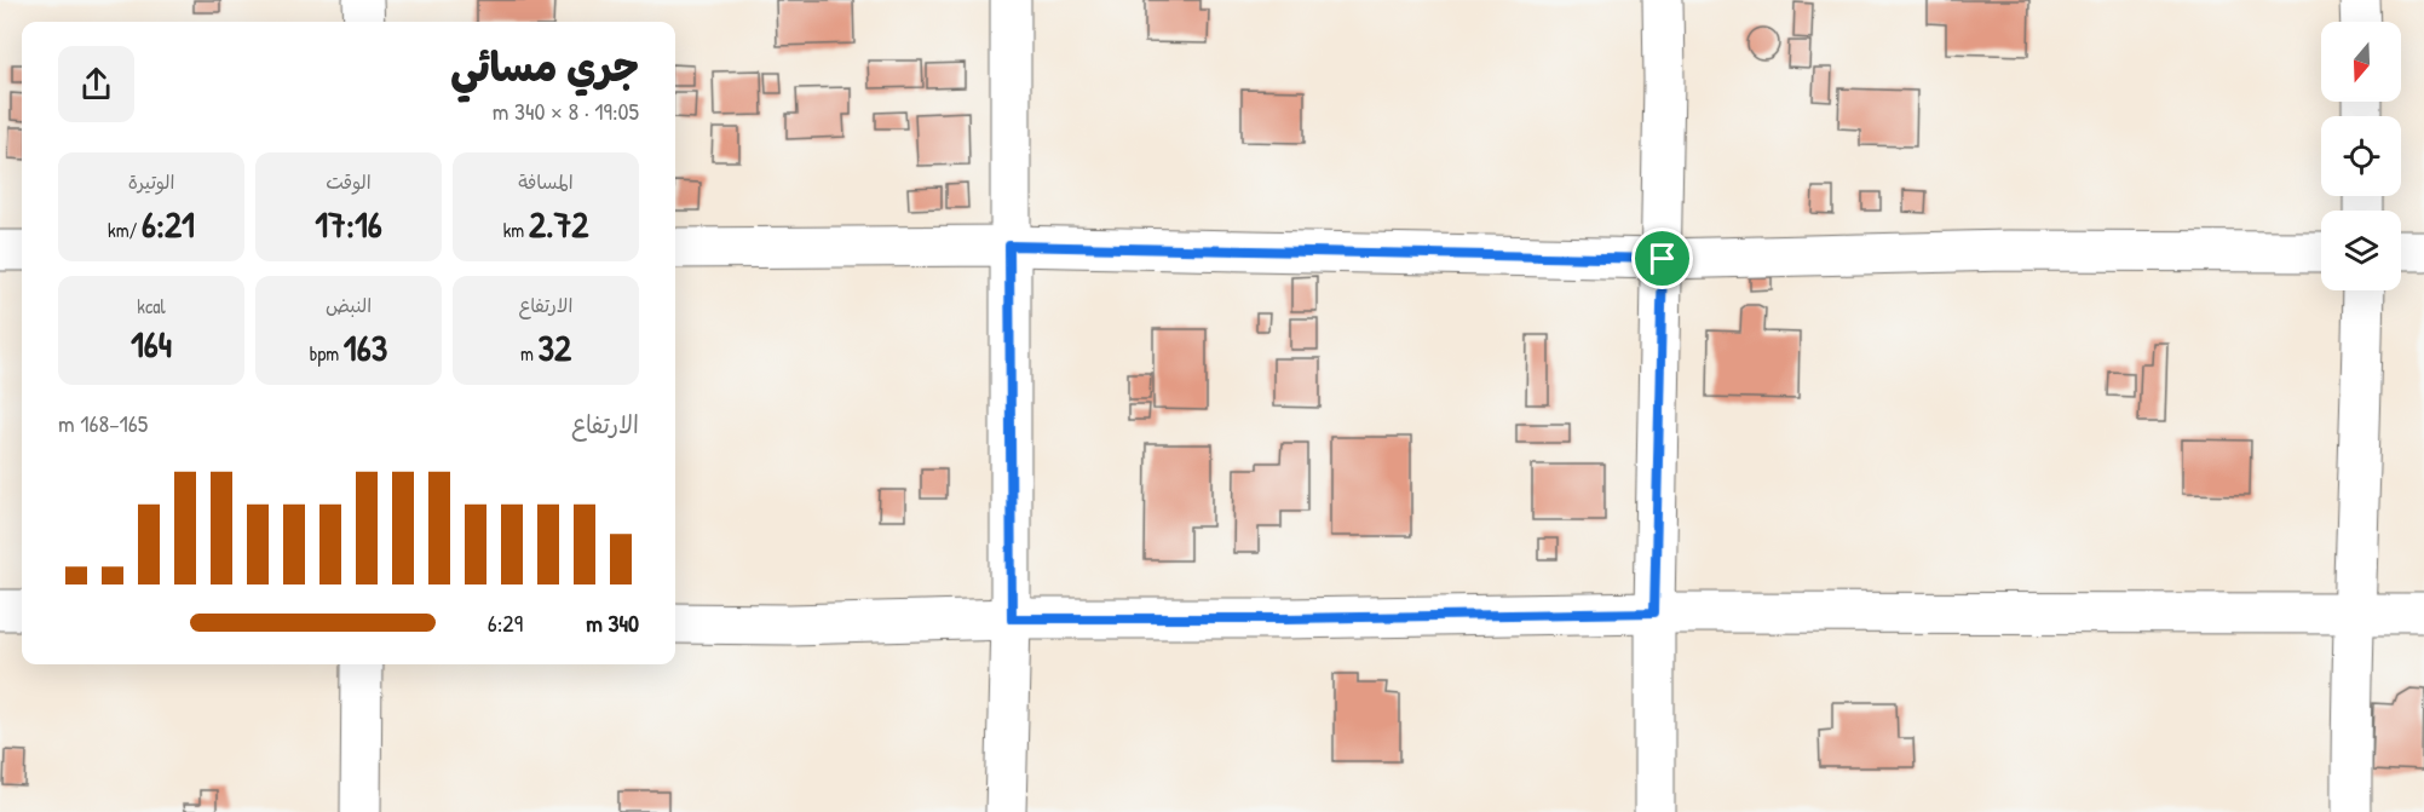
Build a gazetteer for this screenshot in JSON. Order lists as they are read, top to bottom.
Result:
{
  "north": "bottom",
  "page": {
    "heading": ["جري مسائي", "19:05 · 8 × 340 m"],
    "stats": [
      ["المسافة", "2.72 km"],
      ["الوقت", "17:16"],
      ["الوتيرة", "6:21 /km"],
      ["الارتفاع", "32 m"],
      ["النبض", "163 bpm"],
      ["kcal", "164"]
    ],
    "chart": ["الارتفاع", "165–168 m"],
    "list": [
      {
        "name": "340 m",
        "note": "6:29"
      }
    ]
  }
}
